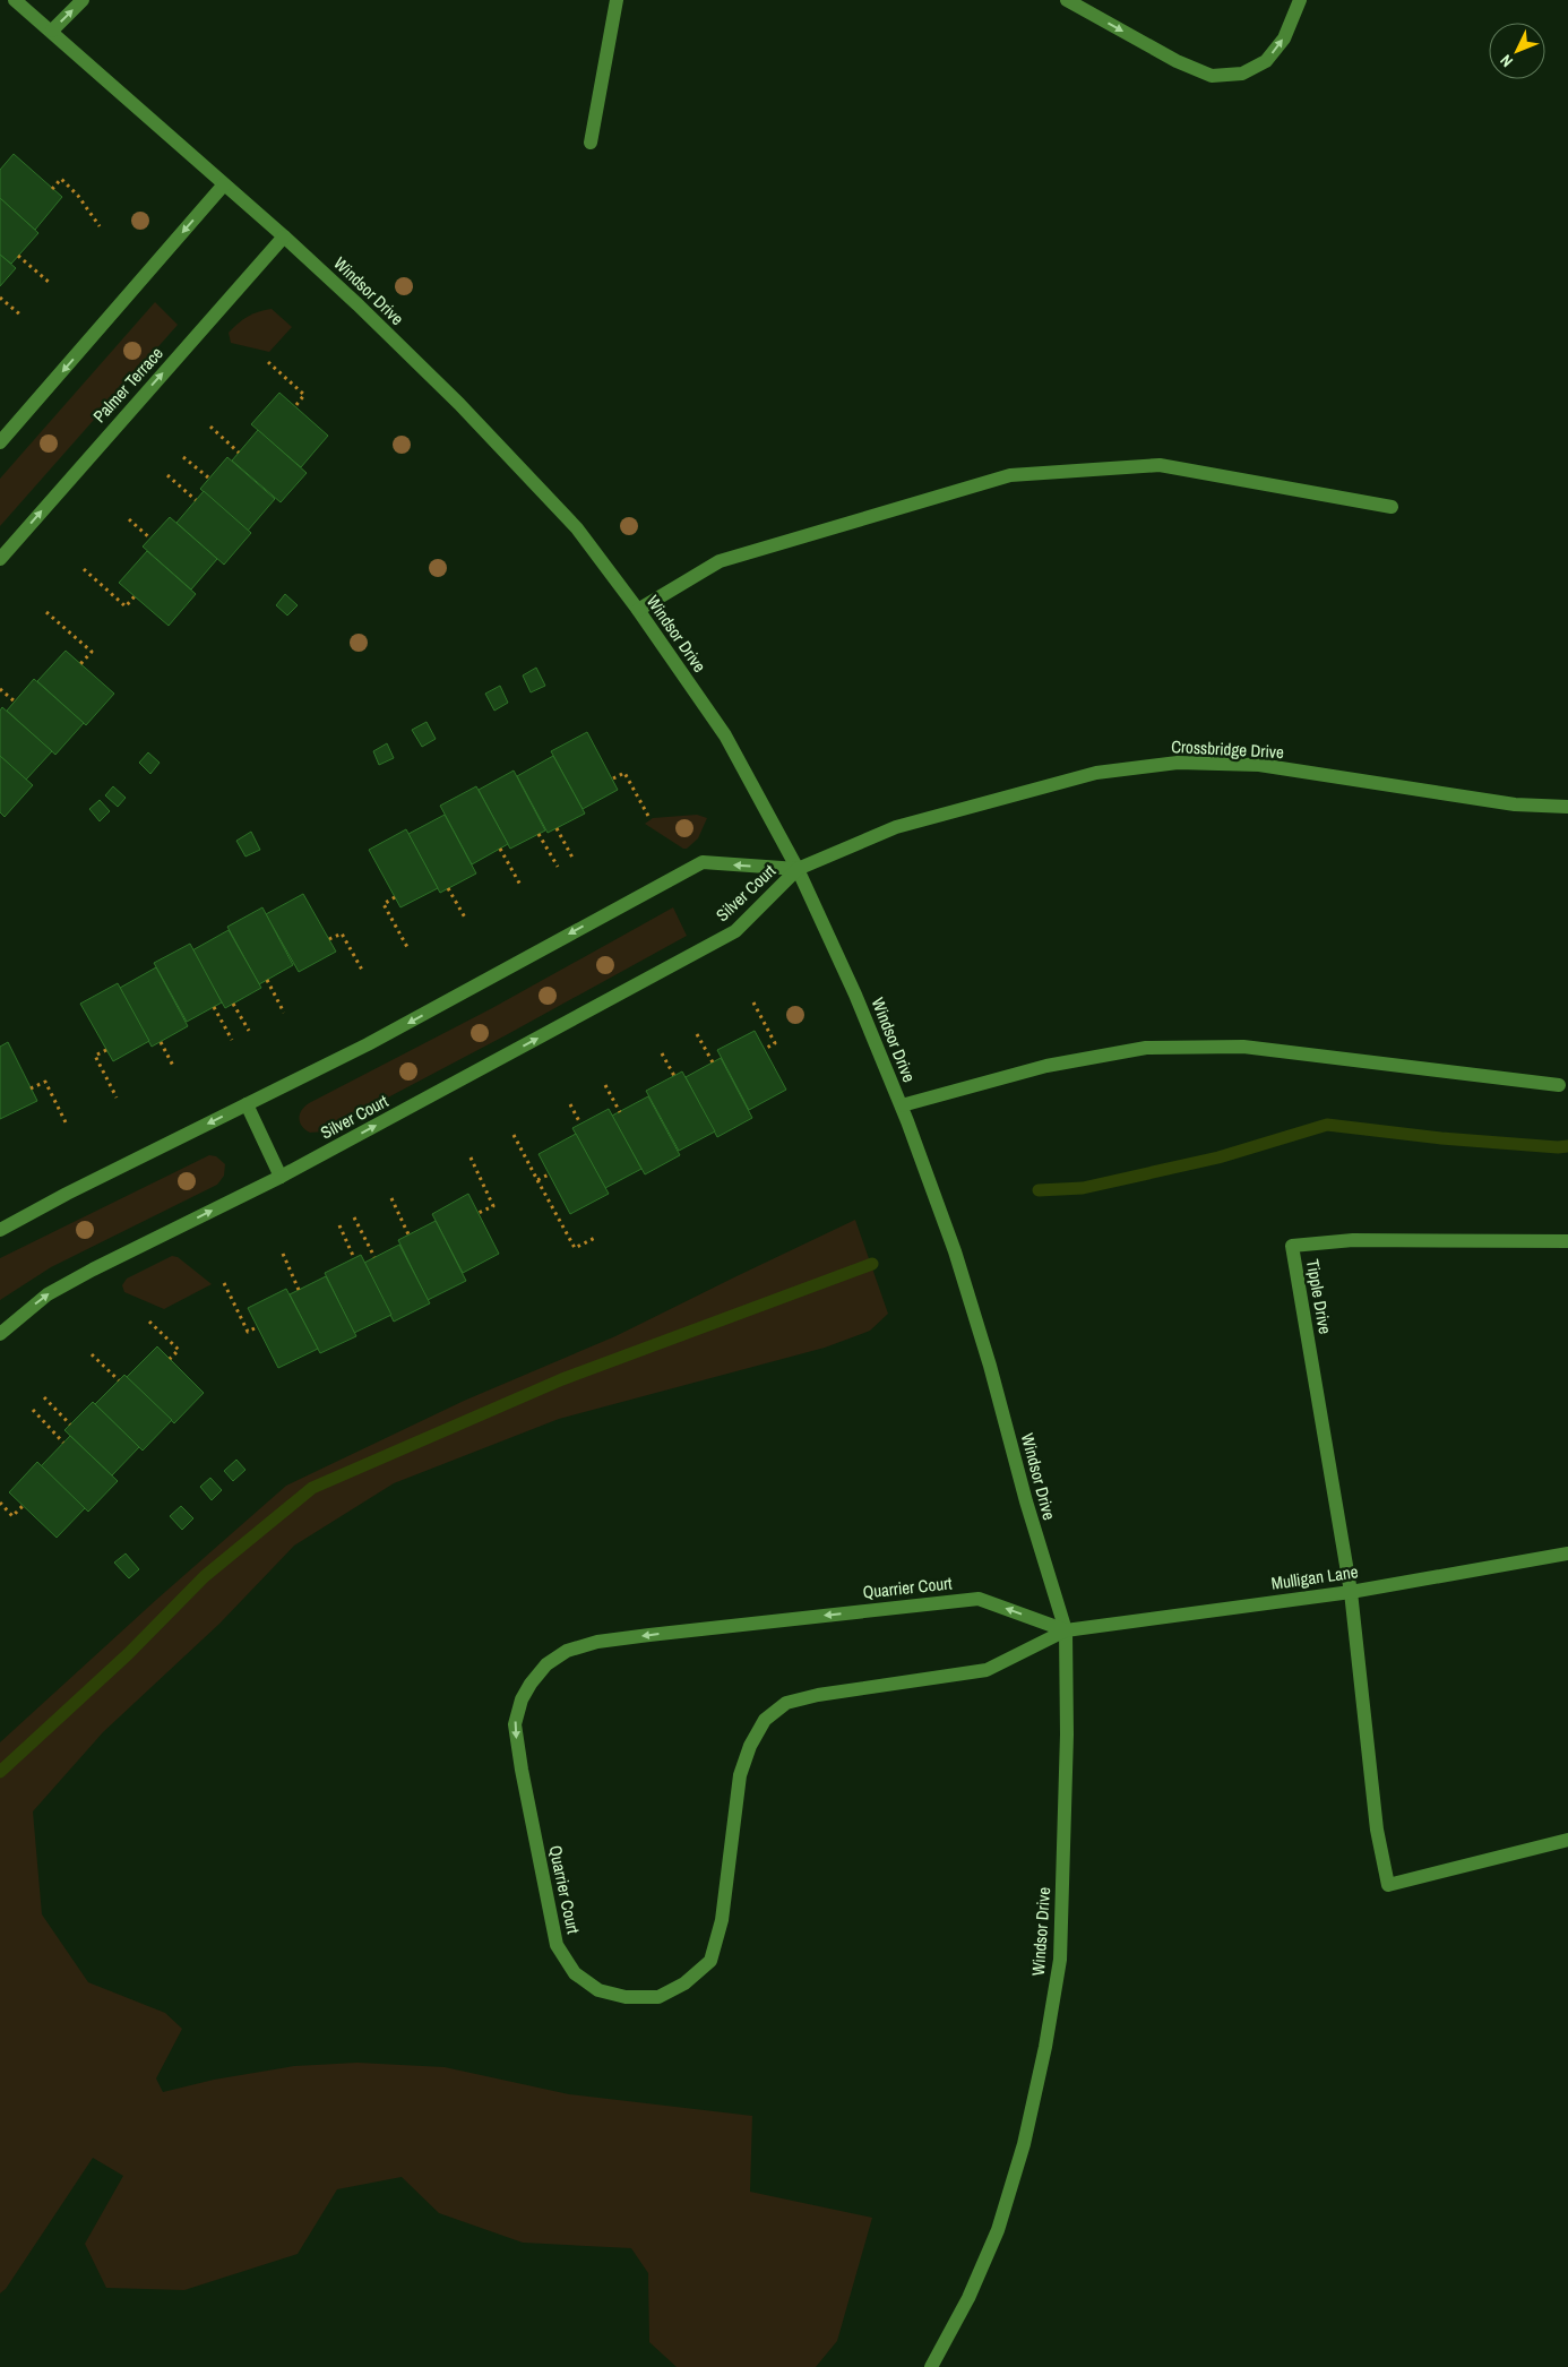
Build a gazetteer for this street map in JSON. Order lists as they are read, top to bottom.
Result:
{
  "streets": {
    "street": [
      "Windsor Drive",
      "Palmer Terrace",
      "Crossbridge Drive",
      "Silver Court",
      "Tipple Drive",
      "Mulligan Lane",
      "Quarrier Court"
    ]
  },
  "crossings": [
    ["Windsor Drive", "Palmer Terrace"],
    ["Windsor Drive", "Crossbridge Drive"],
    ["Windsor Drive", "Silver Court"],
    ["Windsor Drive", "Mulligan Lane"],
    ["Windsor Drive", "Quarrier Court"],
    ["Crossbridge Drive", "Silver Court"],
    ["Tipple Drive", "Mulligan Lane"],
    ["Mulligan Lane", "Quarrier Court"]
  ],
  "north": "bottom left"
}
